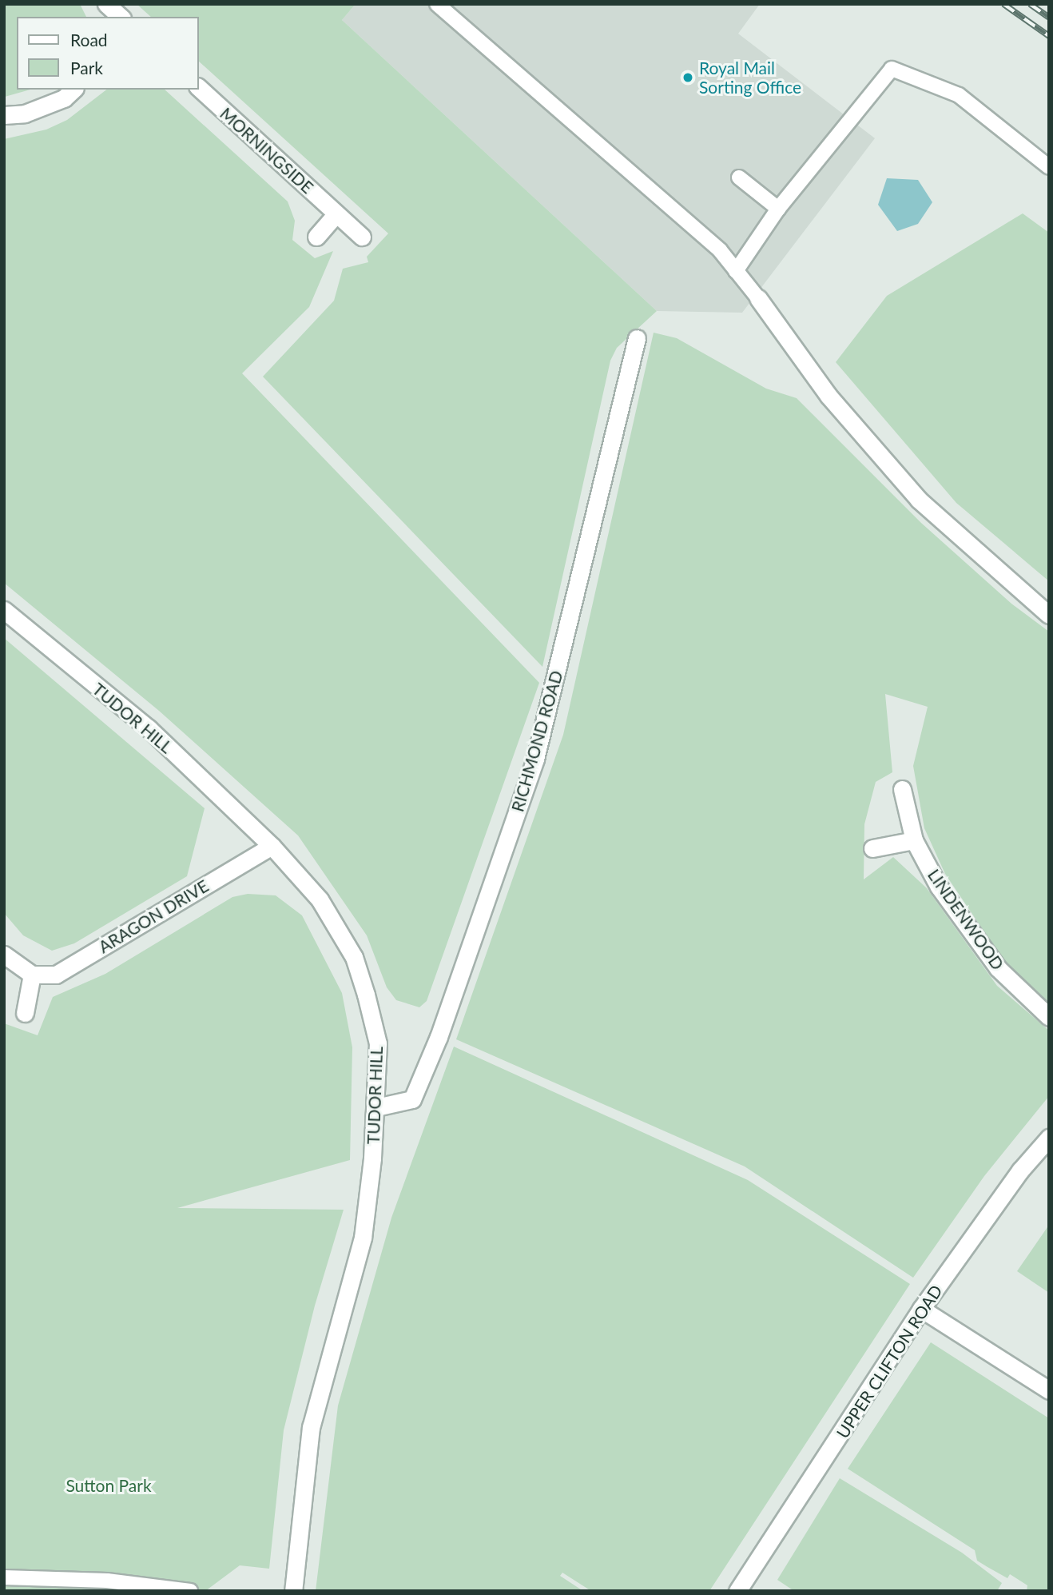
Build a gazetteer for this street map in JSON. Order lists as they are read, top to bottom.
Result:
{
  "streets": {
    "street": [
      "MORNINGSIDE",
      "TUDOR HILL",
      "RICHMOND ROAD",
      "ARAGON DRIVE",
      "LINDENWOOD",
      "UPPER CLIFTON ROAD"
    ]
  },
  "crossings": [
    ["TUDOR HILL", "RICHMOND ROAD"],
    ["TUDOR HILL", "ARAGON DRIVE"]
  ],
  "parks": ["Sutton Park"],
  "places": ["Royal Mail Sorting Office"],
  "legend": ["Road", "Park"]
}
